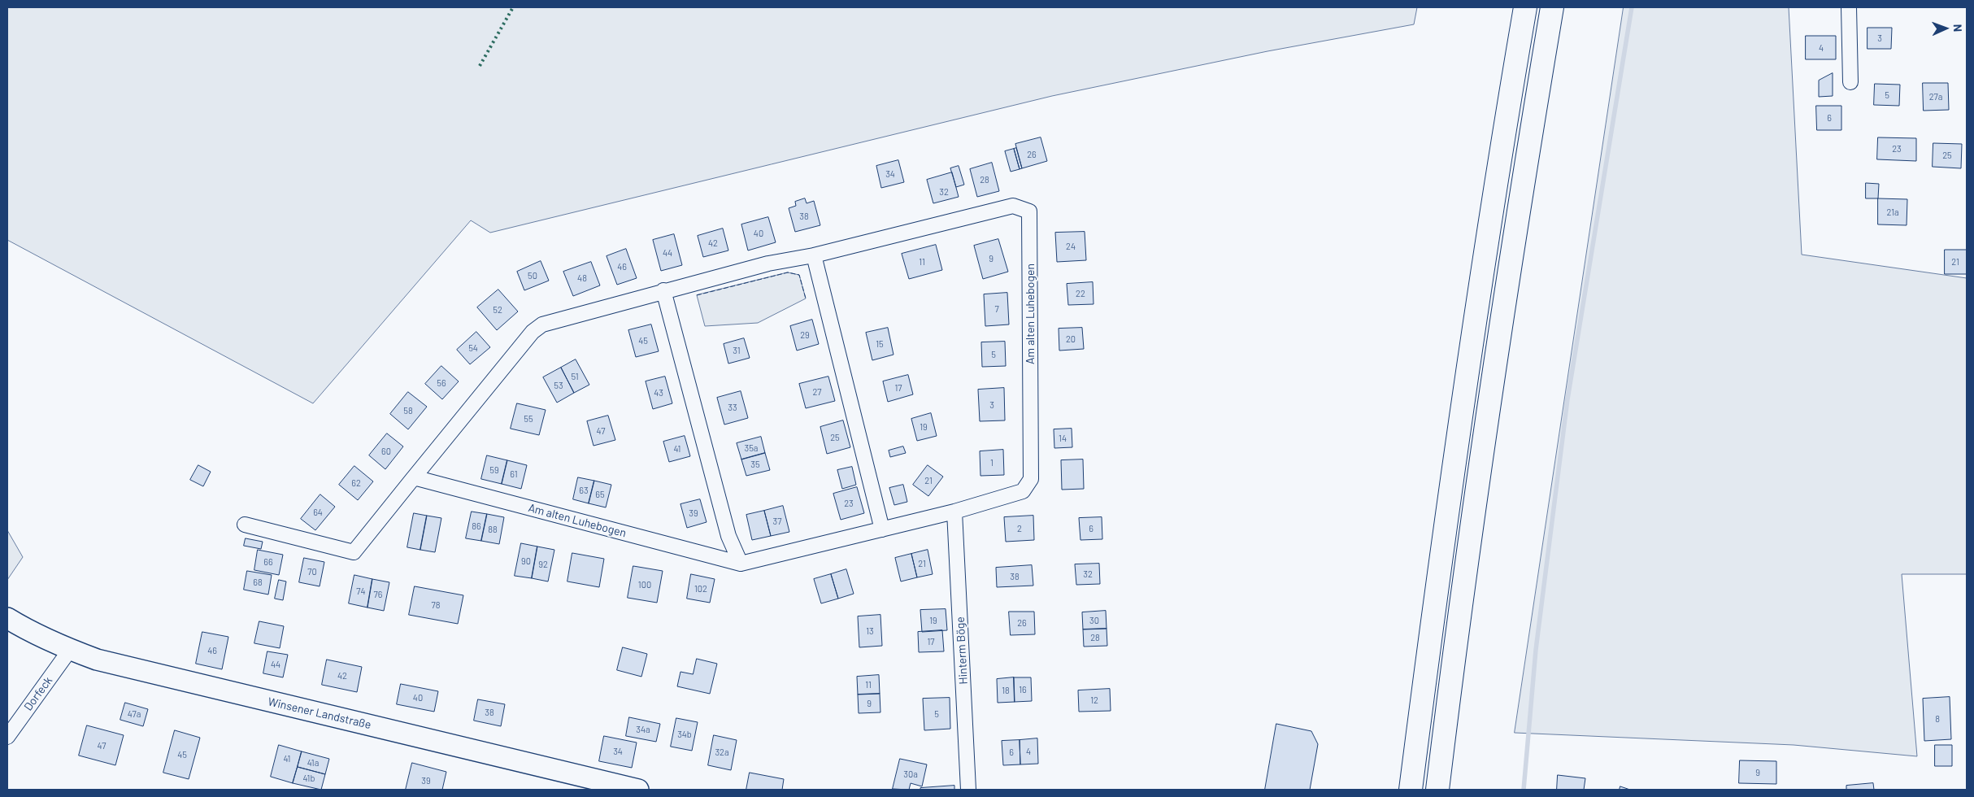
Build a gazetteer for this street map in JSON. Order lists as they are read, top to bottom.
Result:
{
  "streets": {
    "main road": ["Winsener Landstraße"],
    "street": ["Am alten Luhebogen", "Hinterm Böge", "Dorfeck"]
  },
  "crossings": [
    ["Am alten Luhebogen", "Hinterm Böge"],
    ["Dorfeck", "Winsener Landstraße"]
  ],
  "house_numbers": [
    "3",
    "4",
    "5",
    "27a",
    "6",
    "23",
    "26",
    "25",
    "34",
    "28",
    "32",
    "21a",
    "38",
    "40",
    "42",
    "24",
    "44",
    "9",
    "11",
    "21",
    "46",
    "50",
    "48",
    "22",
    "7",
    "52",
    "29",
    "20",
    "45",
    "15",
    "54",
    "31",
    "5",
    "51",
    "56",
    "53",
    "17",
    "27",
    "43",
    "3",
    "33",
    "58",
    "55",
    "19",
    "47",
    "25",
    "14",
    "35a",
    "41",
    "60",
    "1",
    "35",
    "59",
    "61",
    "21",
    "62",
    "63",
    "65",
    "23",
    "64",
    "39",
    "37",
    "86",
    "2",
    "6",
    "88",
    "90",
    "66",
    "21",
    "92",
    "70",
    "32",
    "38",
    "68",
    "100",
    "102",
    "74",
    "76",
    "78",
    "19",
    "30",
    "26",
    "13",
    "28",
    "17",
    "46",
    "44",
    "42",
    "11",
    "16",
    "18",
    "40",
    "12",
    "9",
    "38",
    "47a",
    "5",
    "8",
    "34a",
    "34b",
    "47",
    "34",
    "4",
    "32a",
    "6",
    "45",
    "41",
    "41a",
    "9",
    "30a",
    "41b",
    "39"
  ],
  "north": "right"
}
